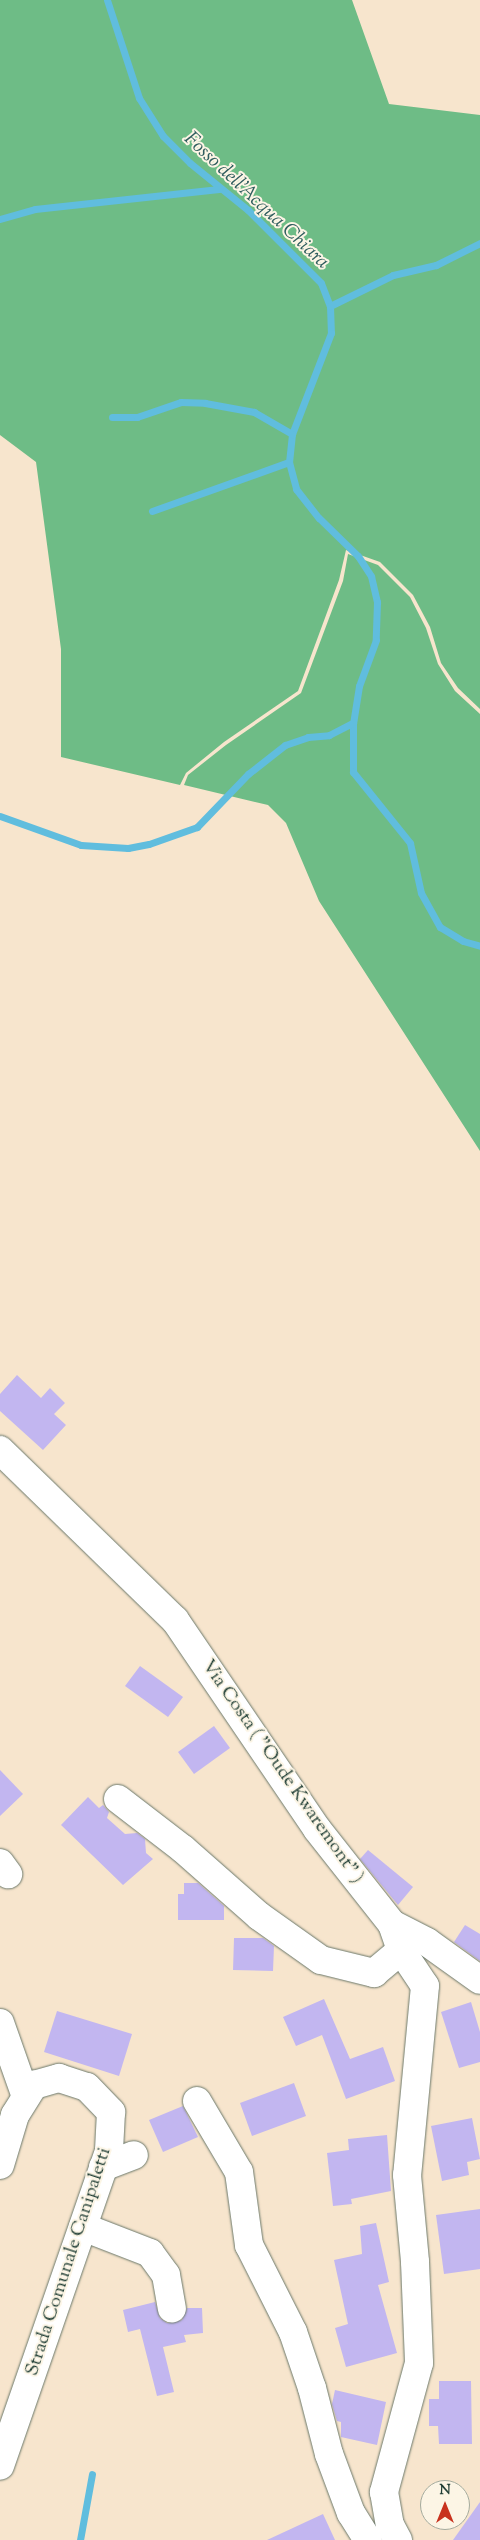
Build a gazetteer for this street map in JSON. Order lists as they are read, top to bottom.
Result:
{
  "streets": {
    "street": ["Via Costa ( \"Oude Kwaremont\" )", "Strada Comunale Canipaletti"]
  },
  "water": ["Fosso dell'Acqua Chiara"],
  "north": "top"
}
